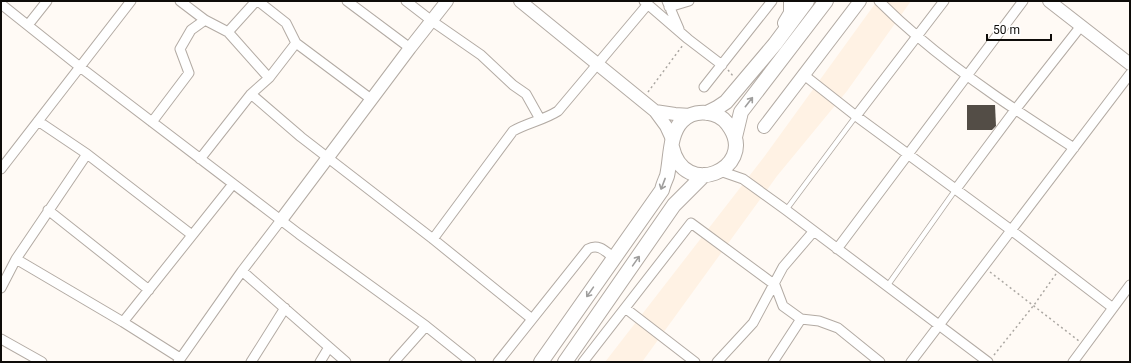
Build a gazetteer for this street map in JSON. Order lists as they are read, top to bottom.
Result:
{
  "scale_bar": "50 m"
}
